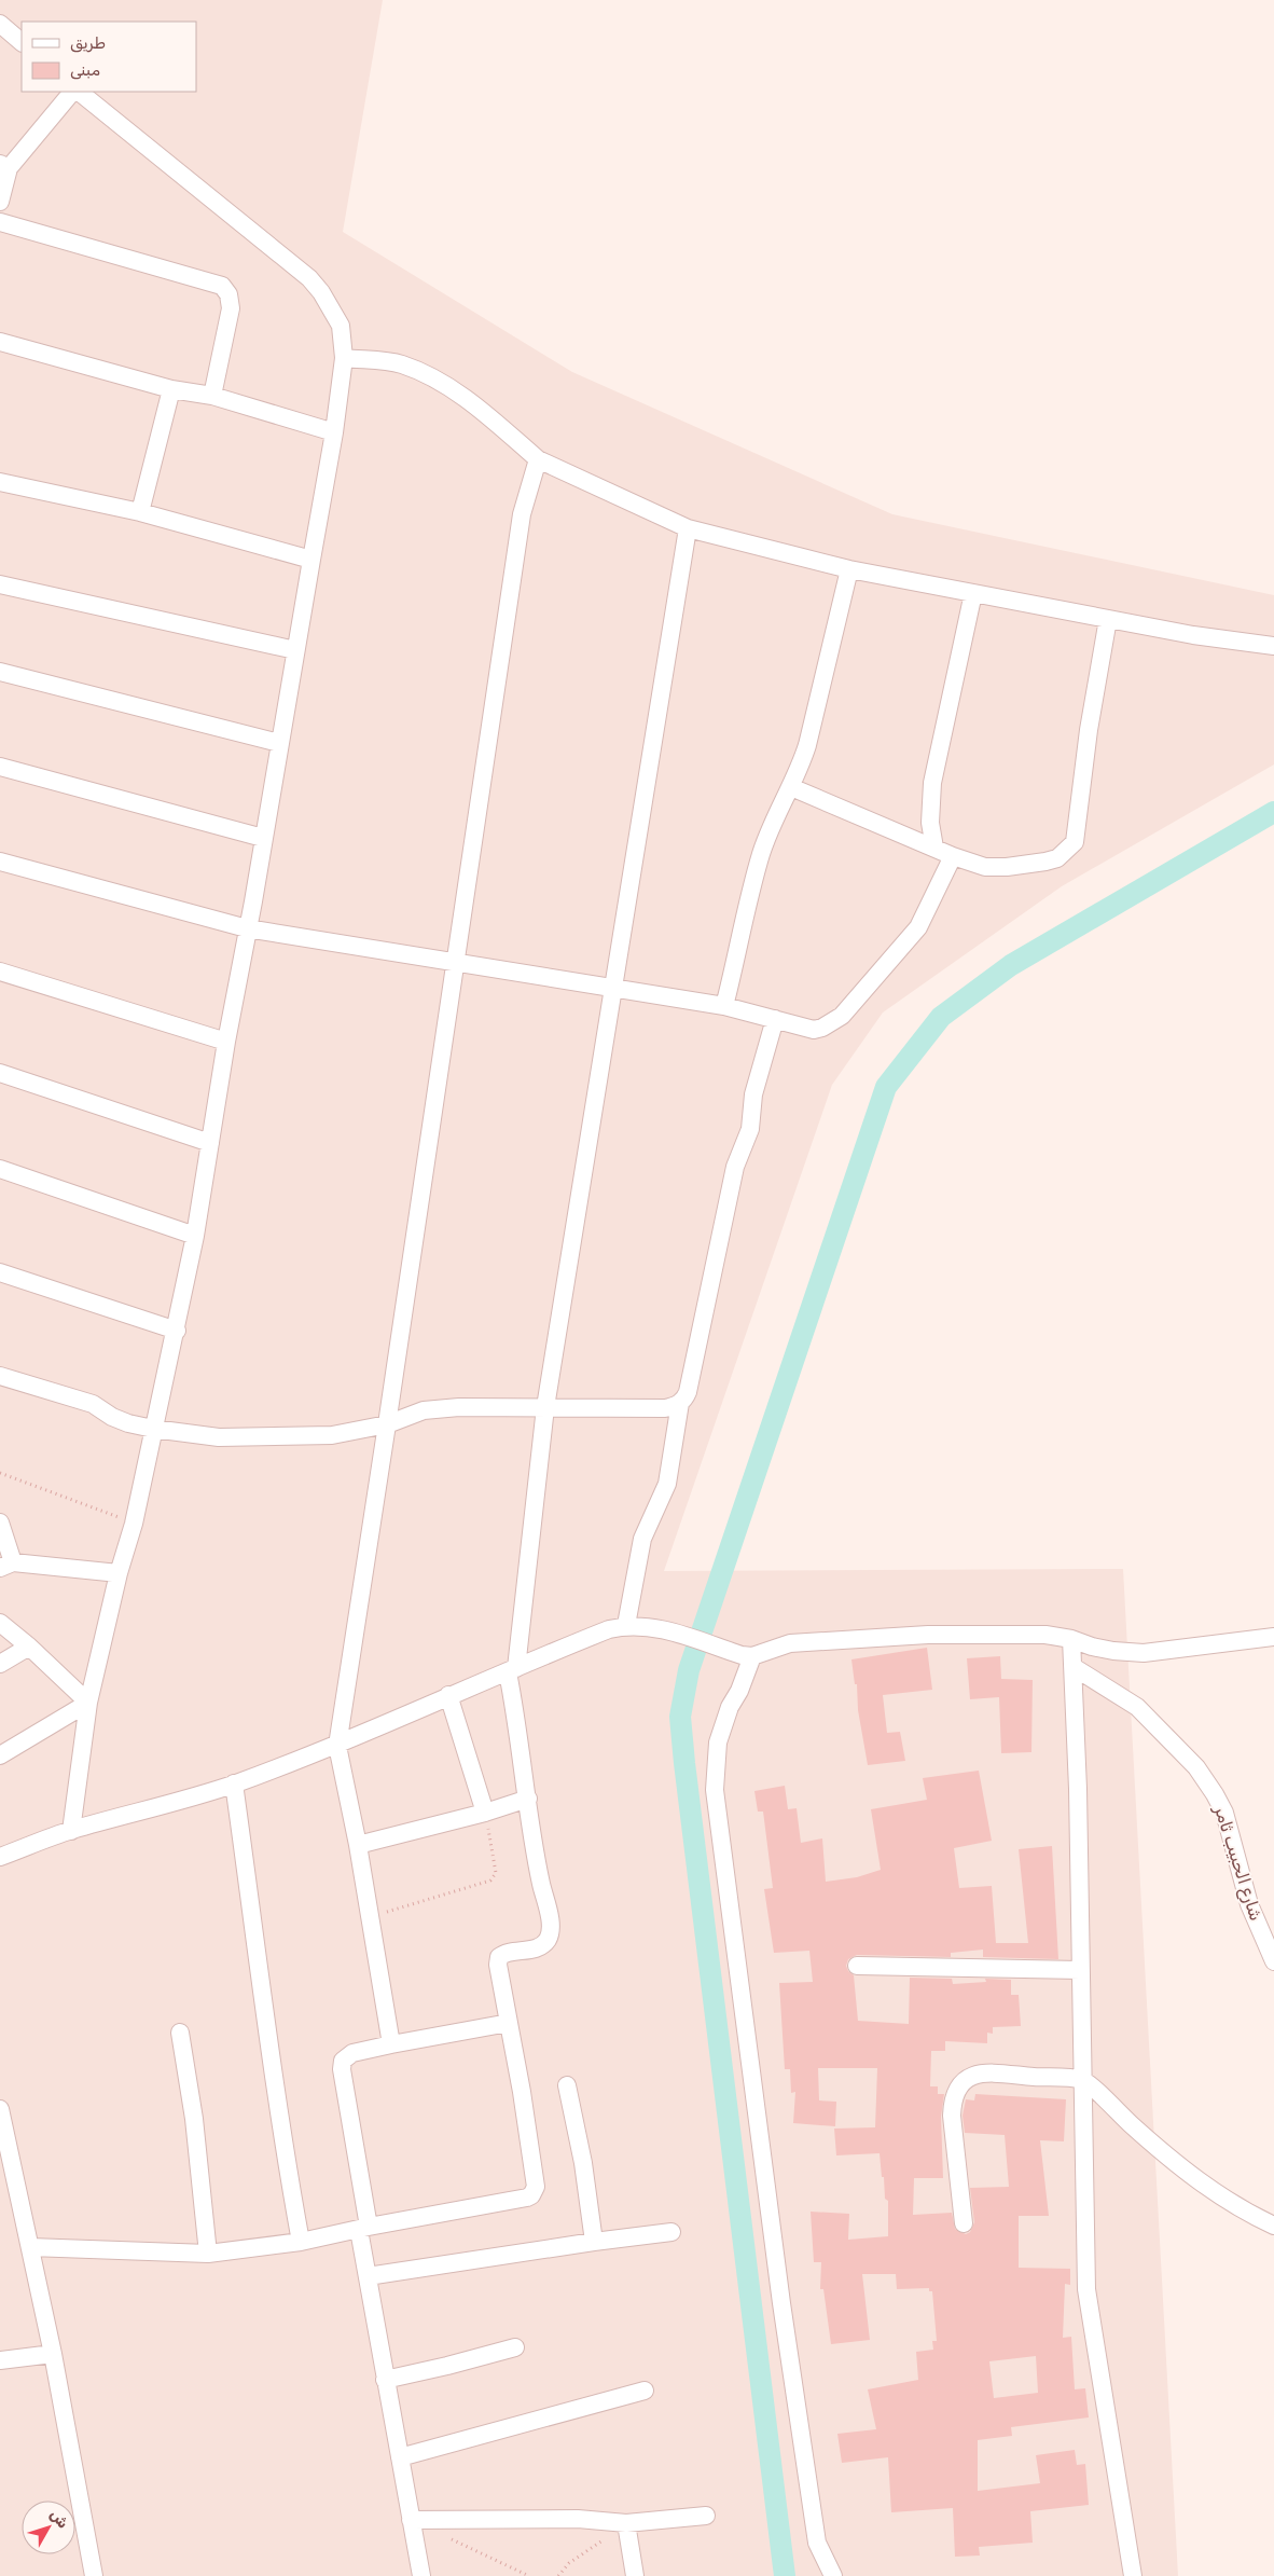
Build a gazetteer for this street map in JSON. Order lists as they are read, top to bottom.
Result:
{
  "streets": {
    "street": ["شارع الحبيب ثامر"]
  },
  "legend": ["طريق", "مبنى"],
  "north": "top right"
}
